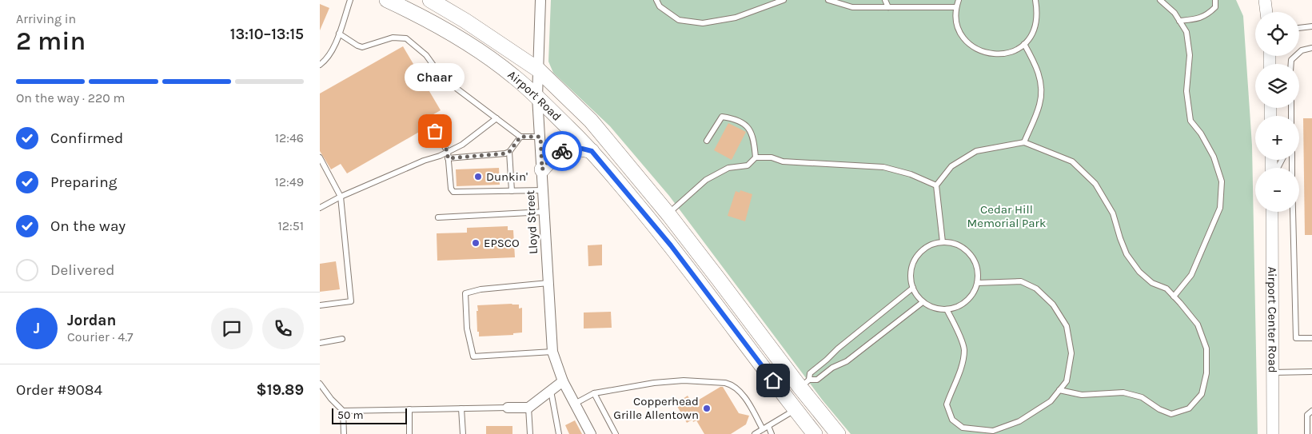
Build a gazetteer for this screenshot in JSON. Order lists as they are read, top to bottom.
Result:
{
  "streets": {
    "main road": ["Airport Road"],
    "street": ["Lloyd Street", "Airport Center Road"]
  },
  "crossings": [
    ["Airport Road", "Lloyd Street"]
  ],
  "parks": ["Cedar Hill Memorial Park"],
  "places": [
    "Chaar",
    "Dunkin'",
    "EPSCO",
    "Copperhead Grille Allentown"
  ],
  "scale_bar": "50 m",
  "page": {
    "heading": ["2 min", "Arriving in", "13:10–13:15"],
    "panel": [
      "Jordan",
      "Courier · 4.7",
      "Order #9084",
      "$19.89"
    ],
    "map_buttons": ["+", "−"],
    "bubble": "Chaar",
    "bar": "On the way · 220 m",
    "list": [
      ["Confirmed", "12:46"],
      ["Preparing", "12:49"],
      ["On the way", "12:51"],
      "Delivered"
    ],
    "round": "J",
    "scale": "50 m"
  }
}
